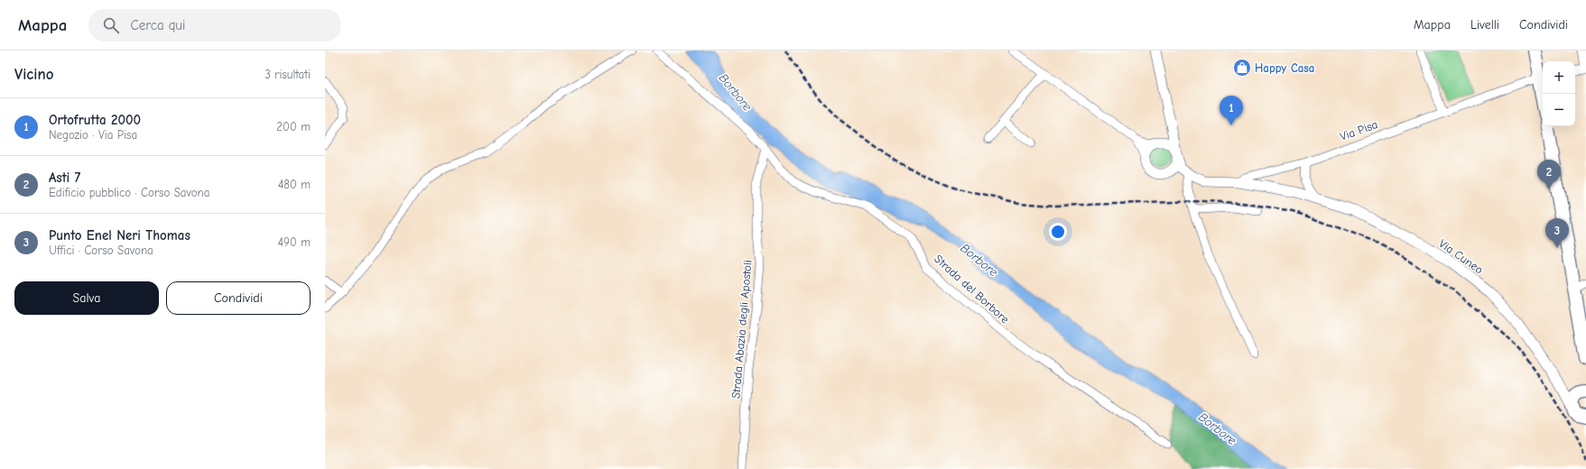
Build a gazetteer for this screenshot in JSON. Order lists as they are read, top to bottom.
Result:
{
  "streets": {
    "street": [
      "Via Pisa",
      "Via Cuneo",
      "Strada del Borbore",
      "Strada Abazia degli Apostoli"
    ]
  },
  "crossings": [
    ["Via Pisa", "Via Cuneo"],
    ["Strada del Borbore", "Strada Abazia degli Apostoli"]
  ],
  "water": ["Borbore"],
  "places": {
    "shop": ["Happy Casa"]
  },
  "page": {
    "header": "Mappa",
    "search": "Cerca qui",
    "nav": ["Mappa", "Livelli", "Condividi"],
    "heading": ["Vicino", "3 risultati"],
    "map_buttons": ["+", "−"],
    "pins": ["1", "2", "3"],
    "list": [
      {
        "mark": "1",
        "name": "Ortofrutta 2000",
        "note": "Negozio · Via Pisa",
        "value": "200 m"
      },
      {
        "mark": "2",
        "name": "Asti 7",
        "note": "Edificio pubblico · Corso Savona",
        "value": "480 m"
      },
      {
        "mark": "3",
        "name": "Punto Enel Neri Thomas",
        "note": "Uffici · Corso Savona",
        "value": "490 m"
      }
    ],
    "buttons": ["Salva", "Condividi"]
  }
}
